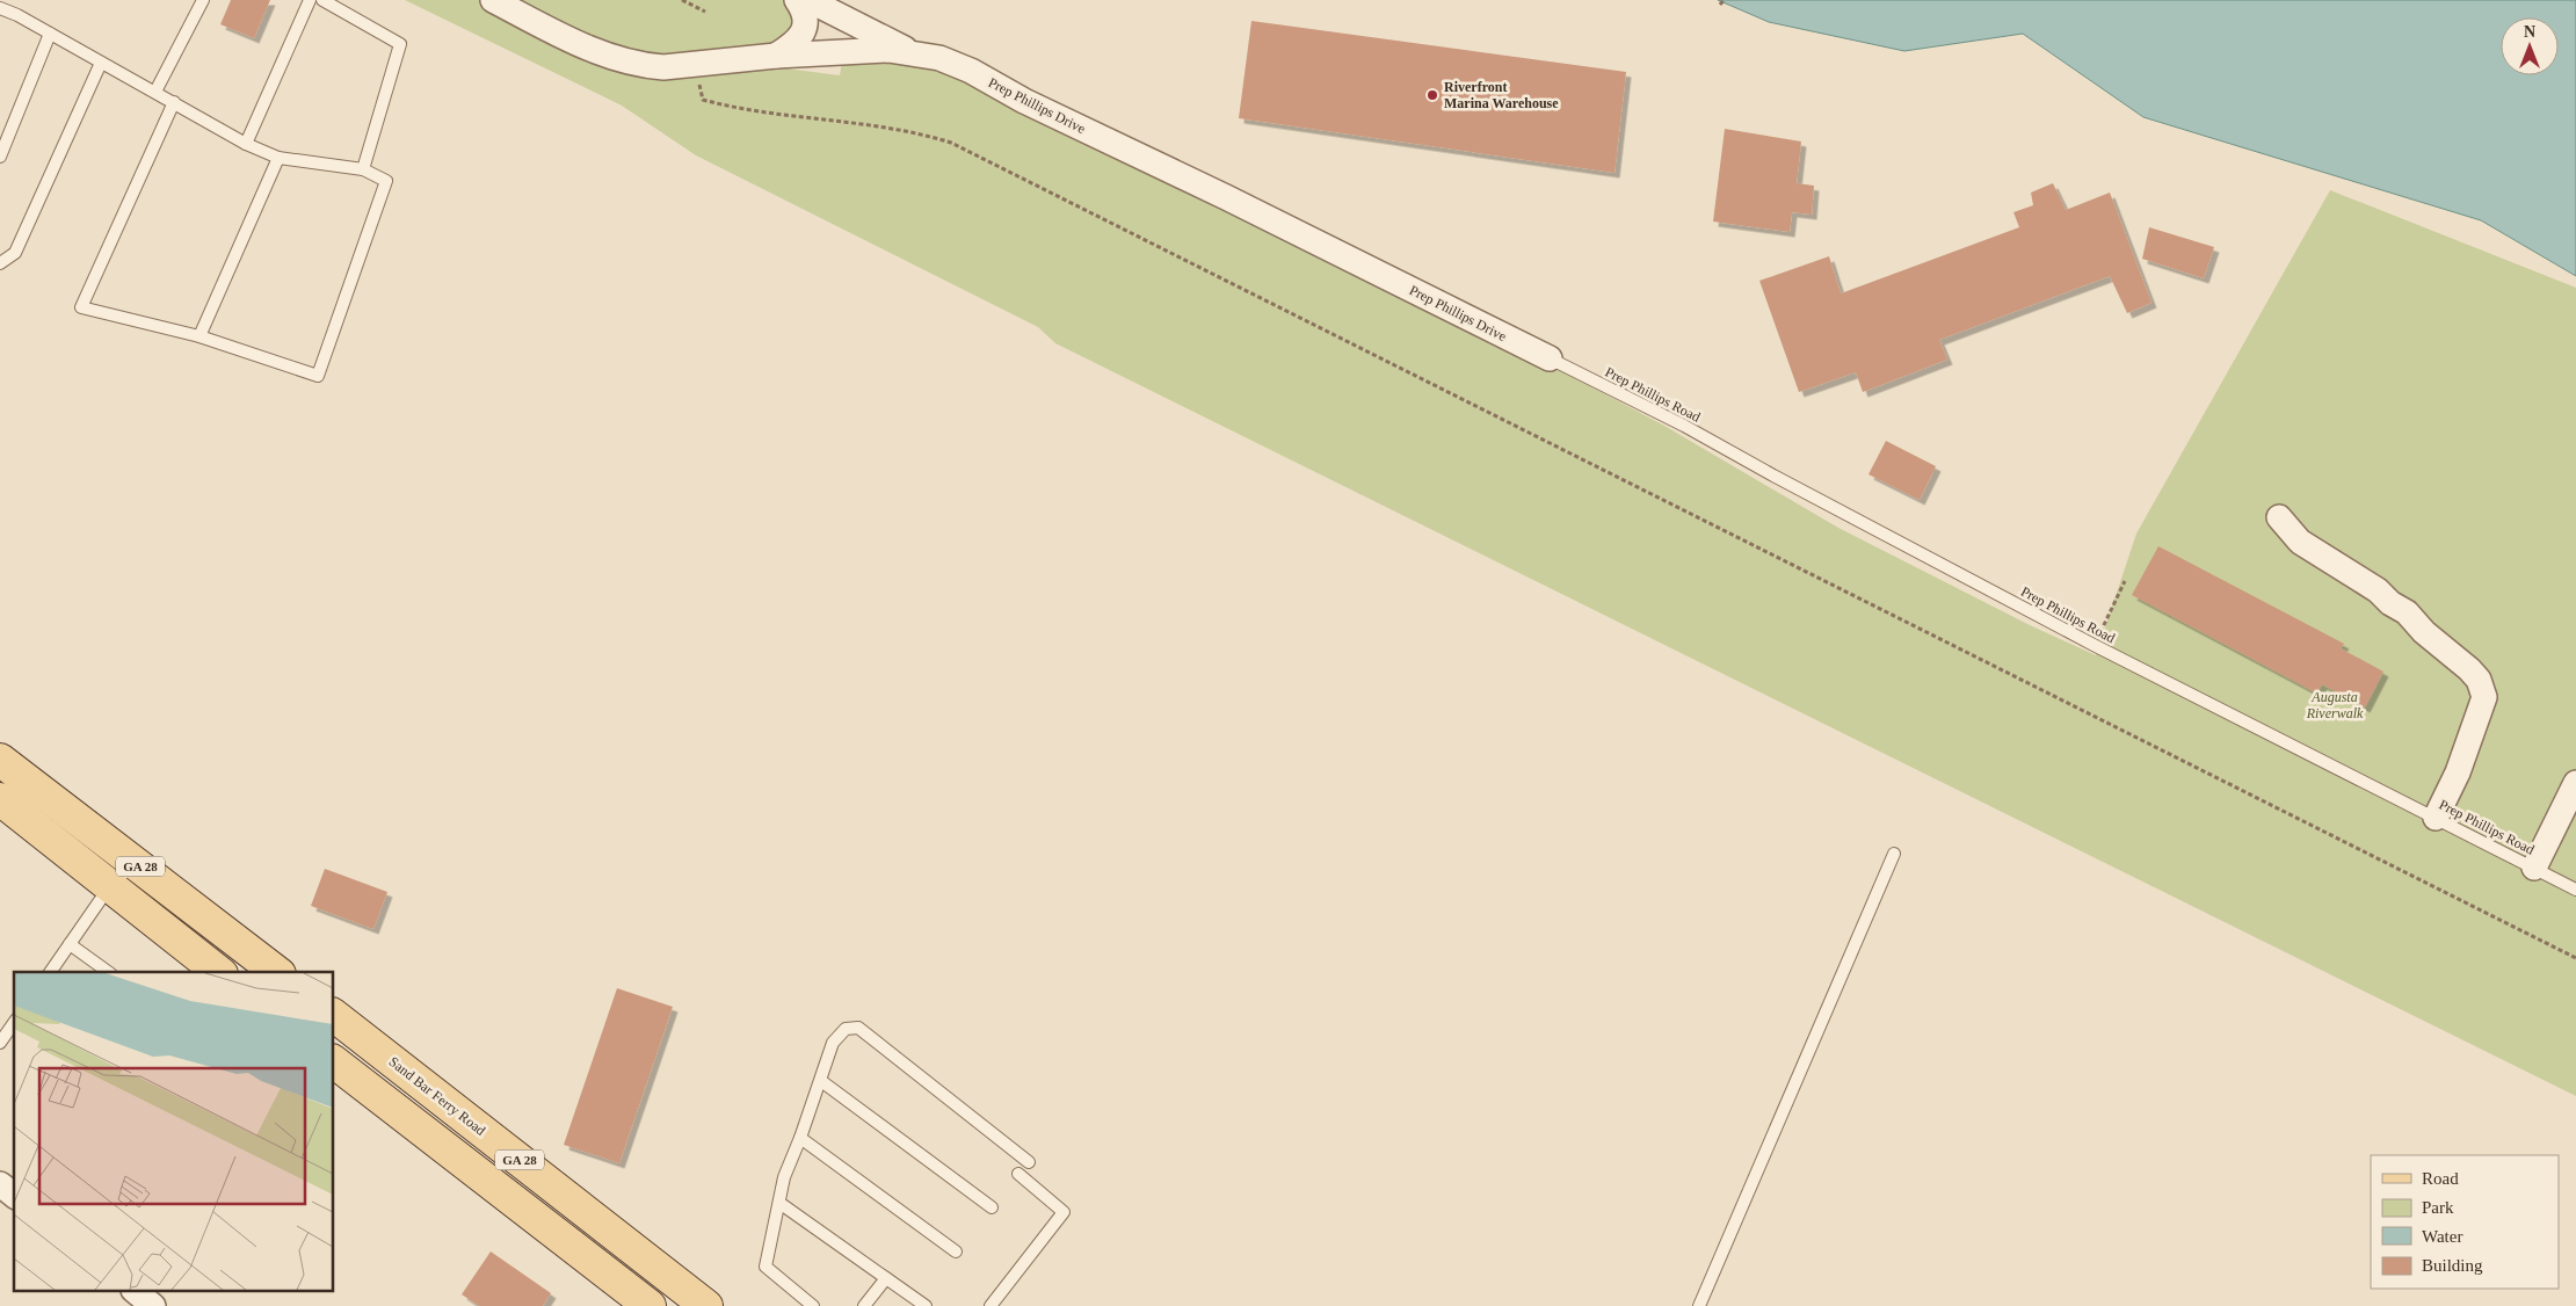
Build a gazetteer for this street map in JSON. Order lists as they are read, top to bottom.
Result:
{
  "streets": {
    "main road": ["GA 28", "Sand Bar Ferry Road"],
    "street": ["Prep Phillips Drive"],
    "lane": ["Prep Phillips Road"]
  },
  "crossings": [
    ["Prep Phillips Drive", "Prep Phillips Road"]
  ],
  "parks": ["Augusta Riverwalk"],
  "places": ["Riverfront Marina Warehouse"],
  "legend": [
    "Road",
    "Park",
    "Water",
    "Building"
  ],
  "north": "top"
}
